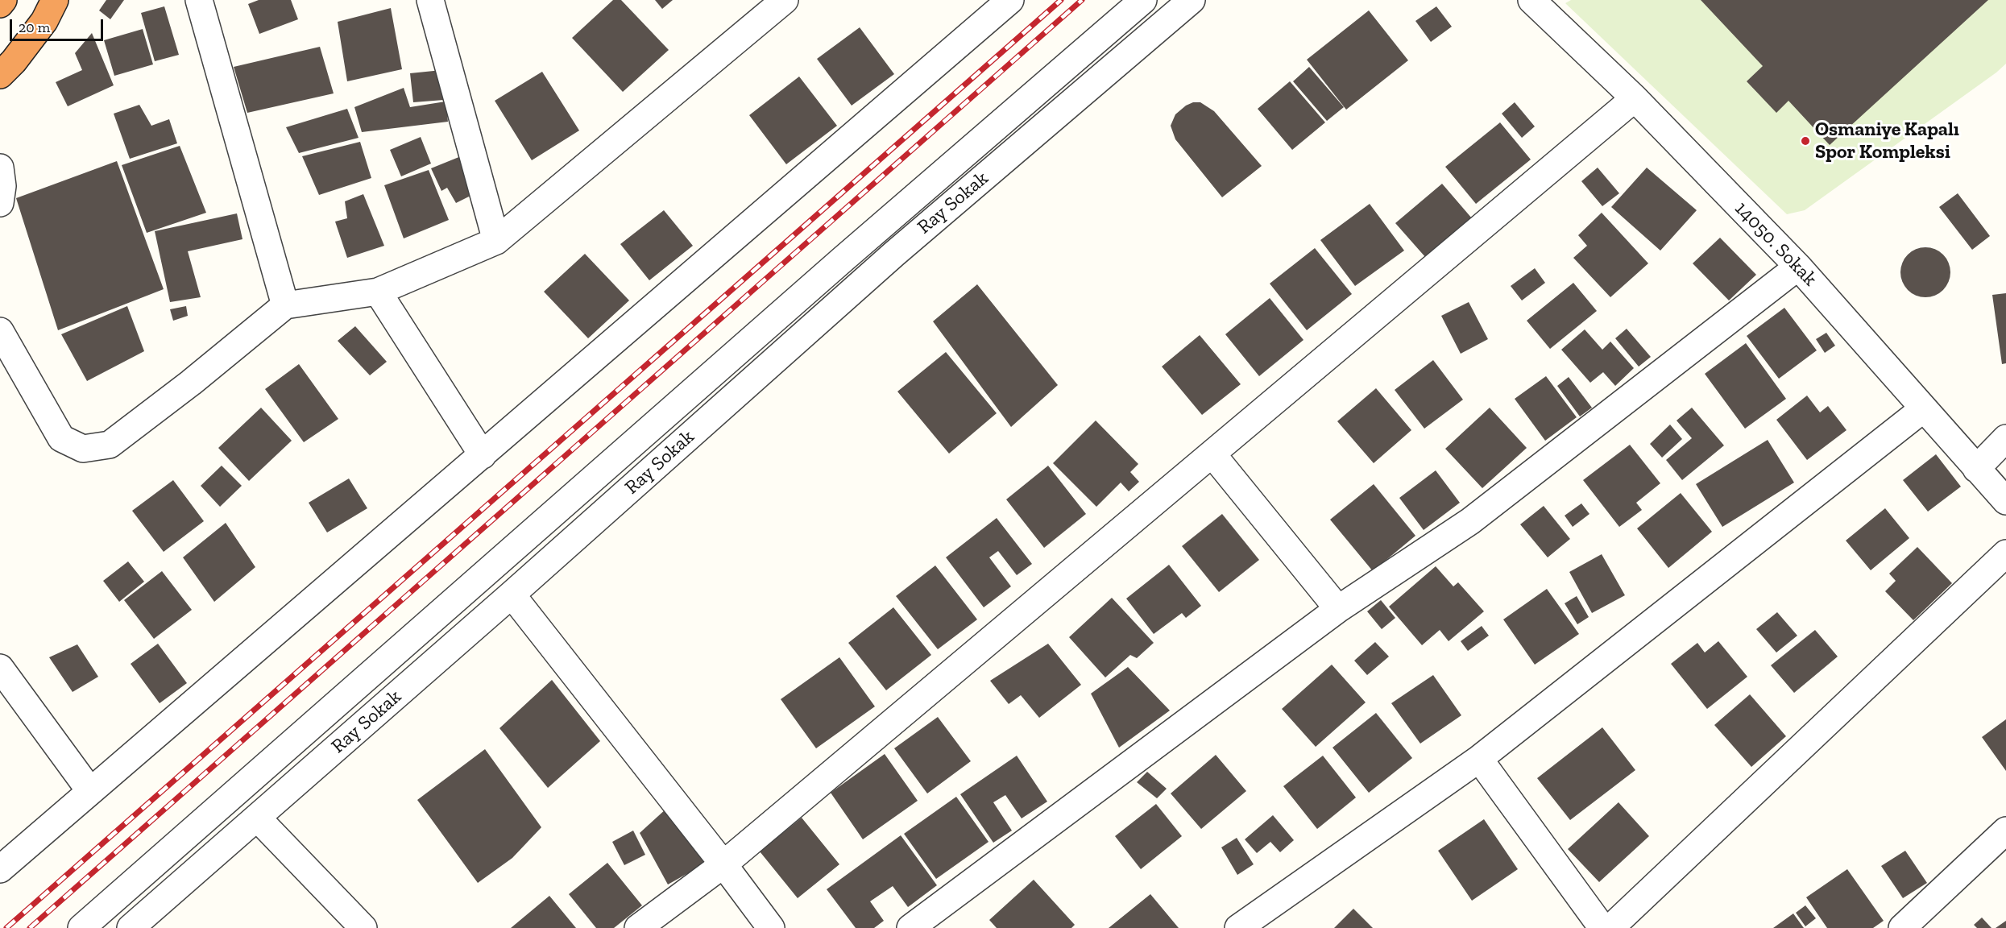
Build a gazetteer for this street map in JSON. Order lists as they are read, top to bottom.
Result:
{
  "streets": {
    "street": ["Ray Sokak", "14050. Sokak"]
  },
  "places": ["Osmaniye Kapalı Spor Kompleksi"],
  "scale_bar": "20 m"
}
